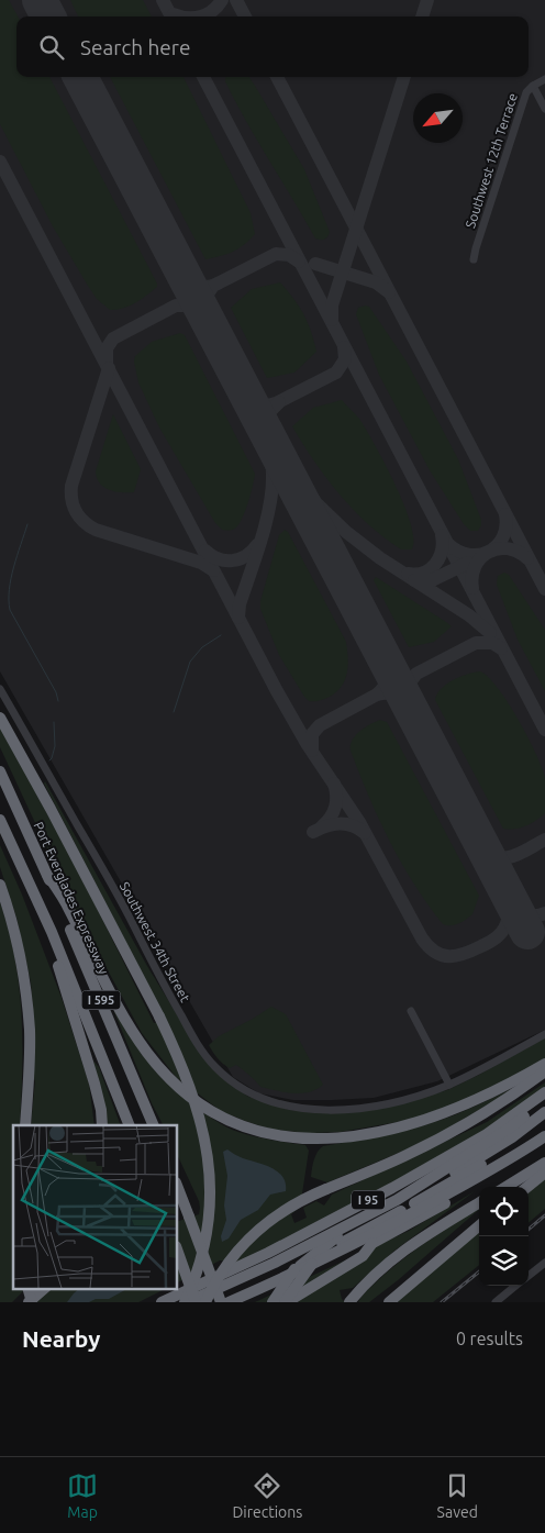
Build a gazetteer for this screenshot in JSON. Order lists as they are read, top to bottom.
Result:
{
  "streets": {
    "highway": ["Port Everglades Expressway", "I 595", "I 95"],
    "street": ["Southwest 12th Terrace", "Southwest 34th Street"]
  },
  "north": "bottom left",
  "page": {
    "search": "Search here",
    "heading": ["Nearby", "0 results"],
    "nav": ["Map", "Directions", "Saved"]
  }
}
